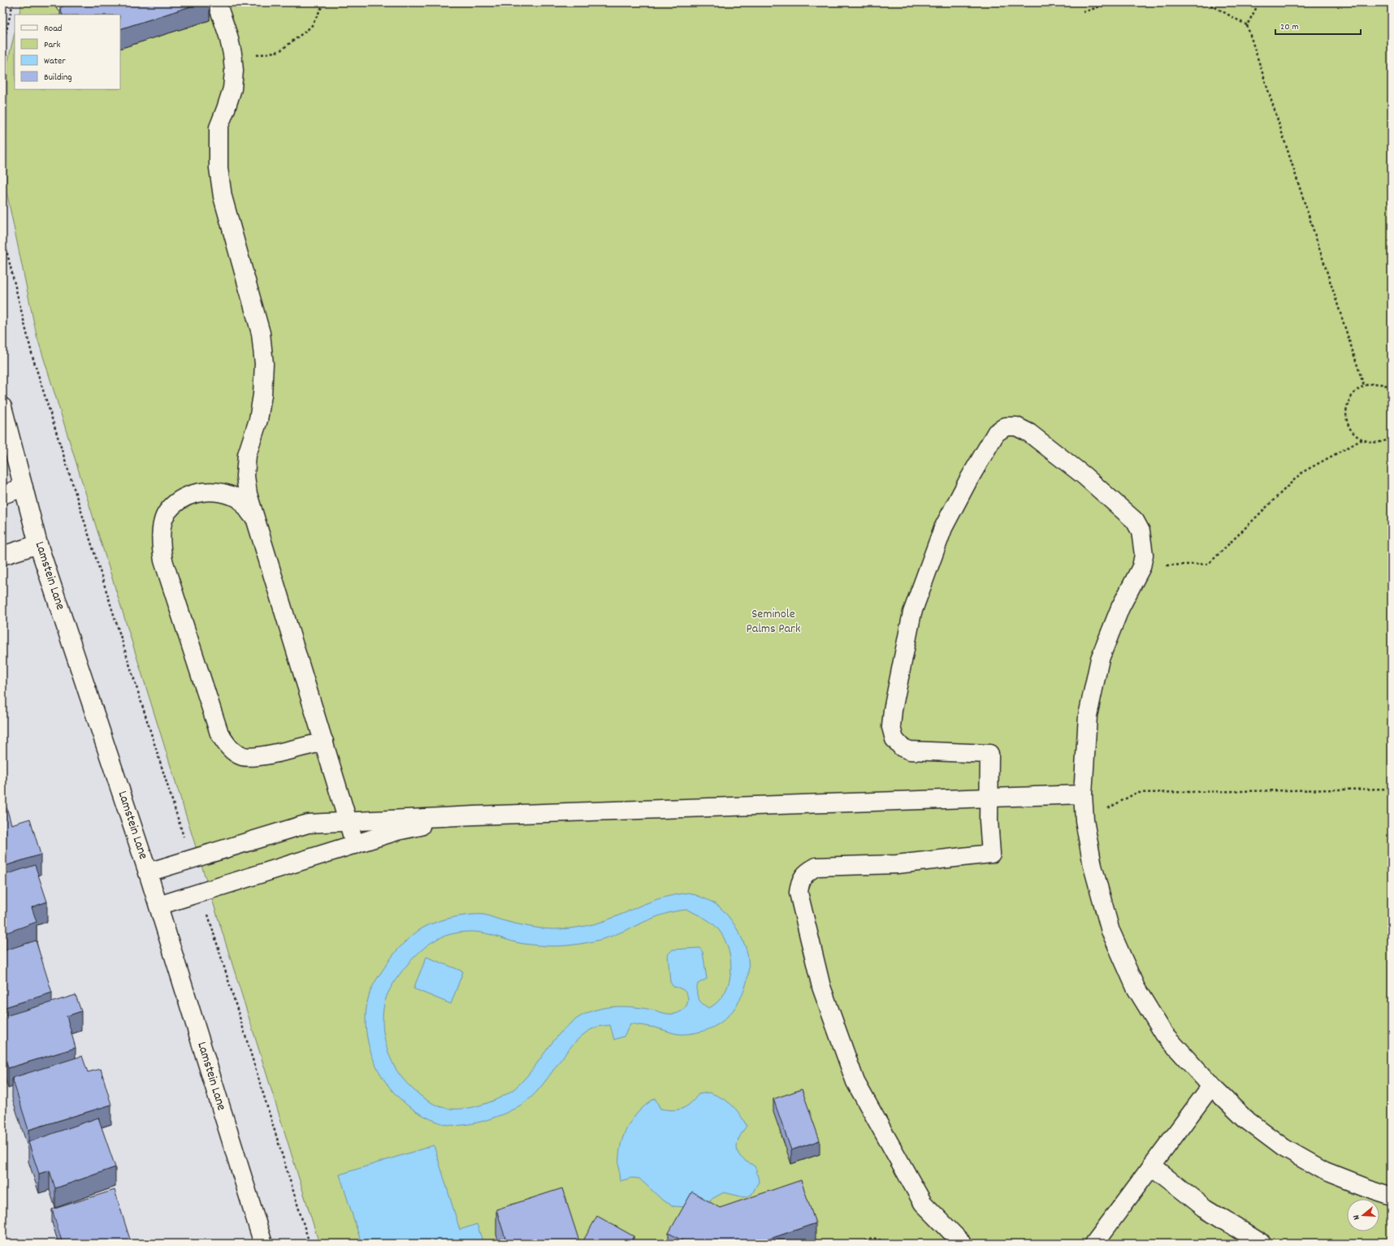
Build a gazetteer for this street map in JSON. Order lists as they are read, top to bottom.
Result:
{
  "streets": {
    "street": ["Lamstein Lane"]
  },
  "parks": ["Seminole Palms Park"],
  "legend": [
    "Road",
    "Park",
    "Water",
    "Building"
  ],
  "scale_bar": "20 m",
  "north": "left"
}
